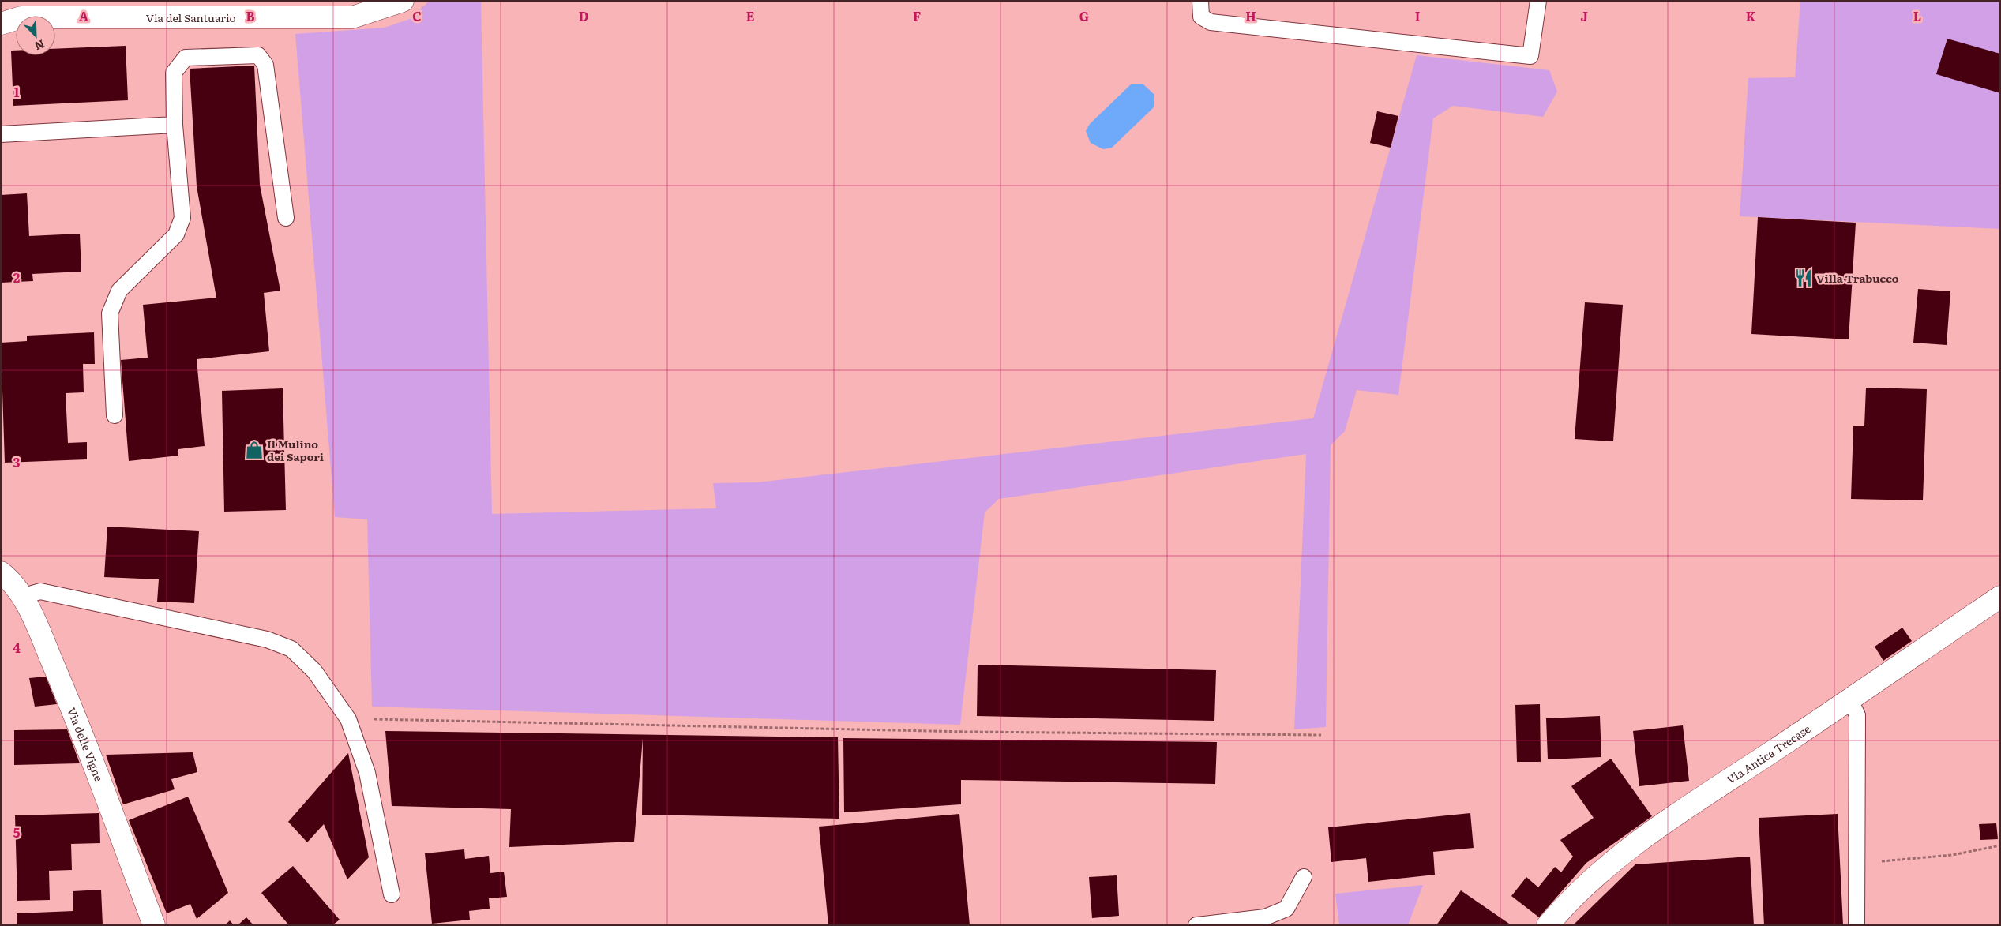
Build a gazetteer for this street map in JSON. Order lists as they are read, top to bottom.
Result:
{
  "streets": {
    "street": ["Via del Santuario", "Via delle Vigne", "Via Antica Trecase"]
  },
  "places": {
    "restaurant": ["Villa Trabucco"],
    "shop": ["Il Mulino dei Sapori"]
  },
  "north": "bottom right",
  "grid": {
    "columns": [
      "A",
      "B",
      "C",
      "D",
      "E",
      "F",
      "G",
      "H",
      "I",
      "J",
      "K",
      "L"
    ],
    "rows": [
      "1",
      "2",
      "3",
      "4",
      "5"
    ]
  }
}
